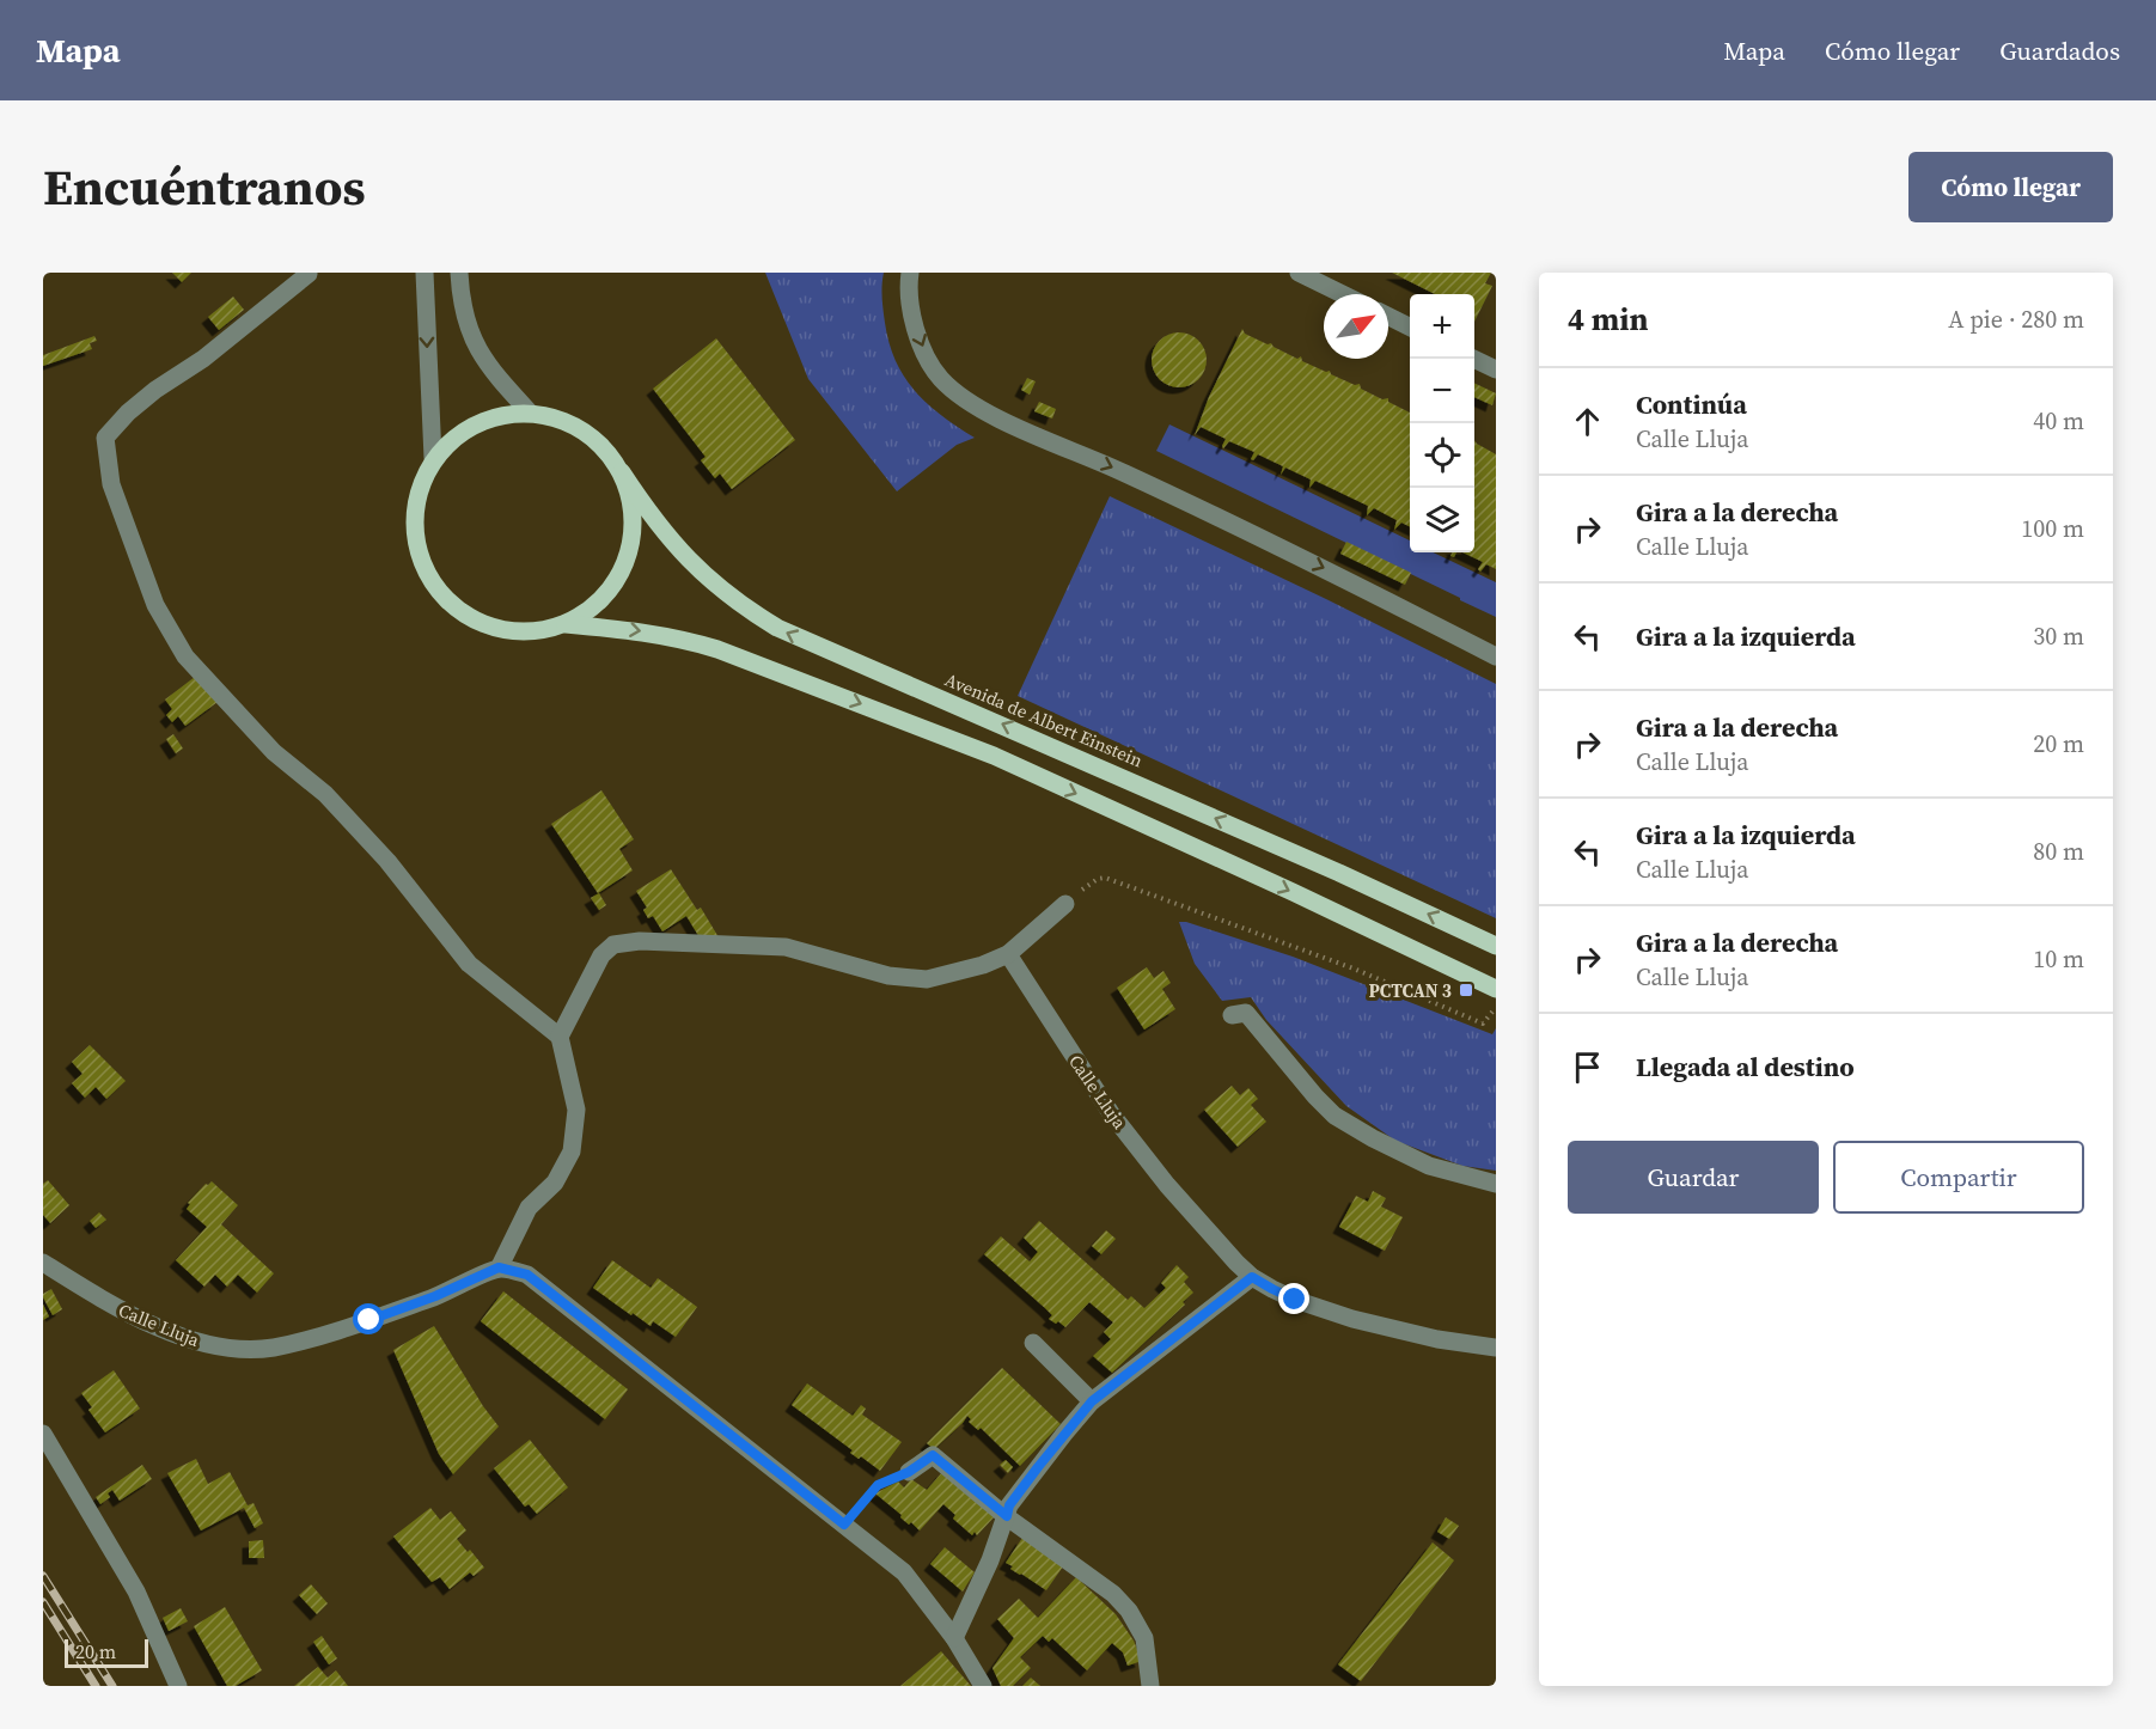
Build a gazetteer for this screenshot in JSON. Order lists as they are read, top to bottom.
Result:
{
  "streets": {
    "main road": ["Avenida de Albert Einstein"],
    "street": ["Calle Lluja"]
  },
  "places": {
    "transit": ["PCTCAN 3"]
  },
  "scale_bar": "20 m",
  "north": "top right",
  "page": {
    "header": "Mapa",
    "nav": ["Mapa", "Cómo llegar", "Guardados"],
    "title": "Encuéntranos",
    "buttons": [
      "Cómo llegar",
      ["Guardar", "Compartir"]
    ],
    "heading": ["4 min", "A pie · 280 m"],
    "map_buttons": ["+", "−"],
    "list": [
      ["Continúa", "Calle Lluja", "40 m"],
      ["Gira a la derecha", "Calle Lluja", "100 m"],
      ["Gira a la izquierda", "30 m"],
      ["Gira a la derecha", "Calle Lluja", "20 m"],
      ["Gira a la izquierda", "Calle Lluja", "80 m"],
      ["Gira a la derecha", "Calle Lluja", "10 m"],
      "Llegada al destino"
    ],
    "scale": "20 m"
  }
}
